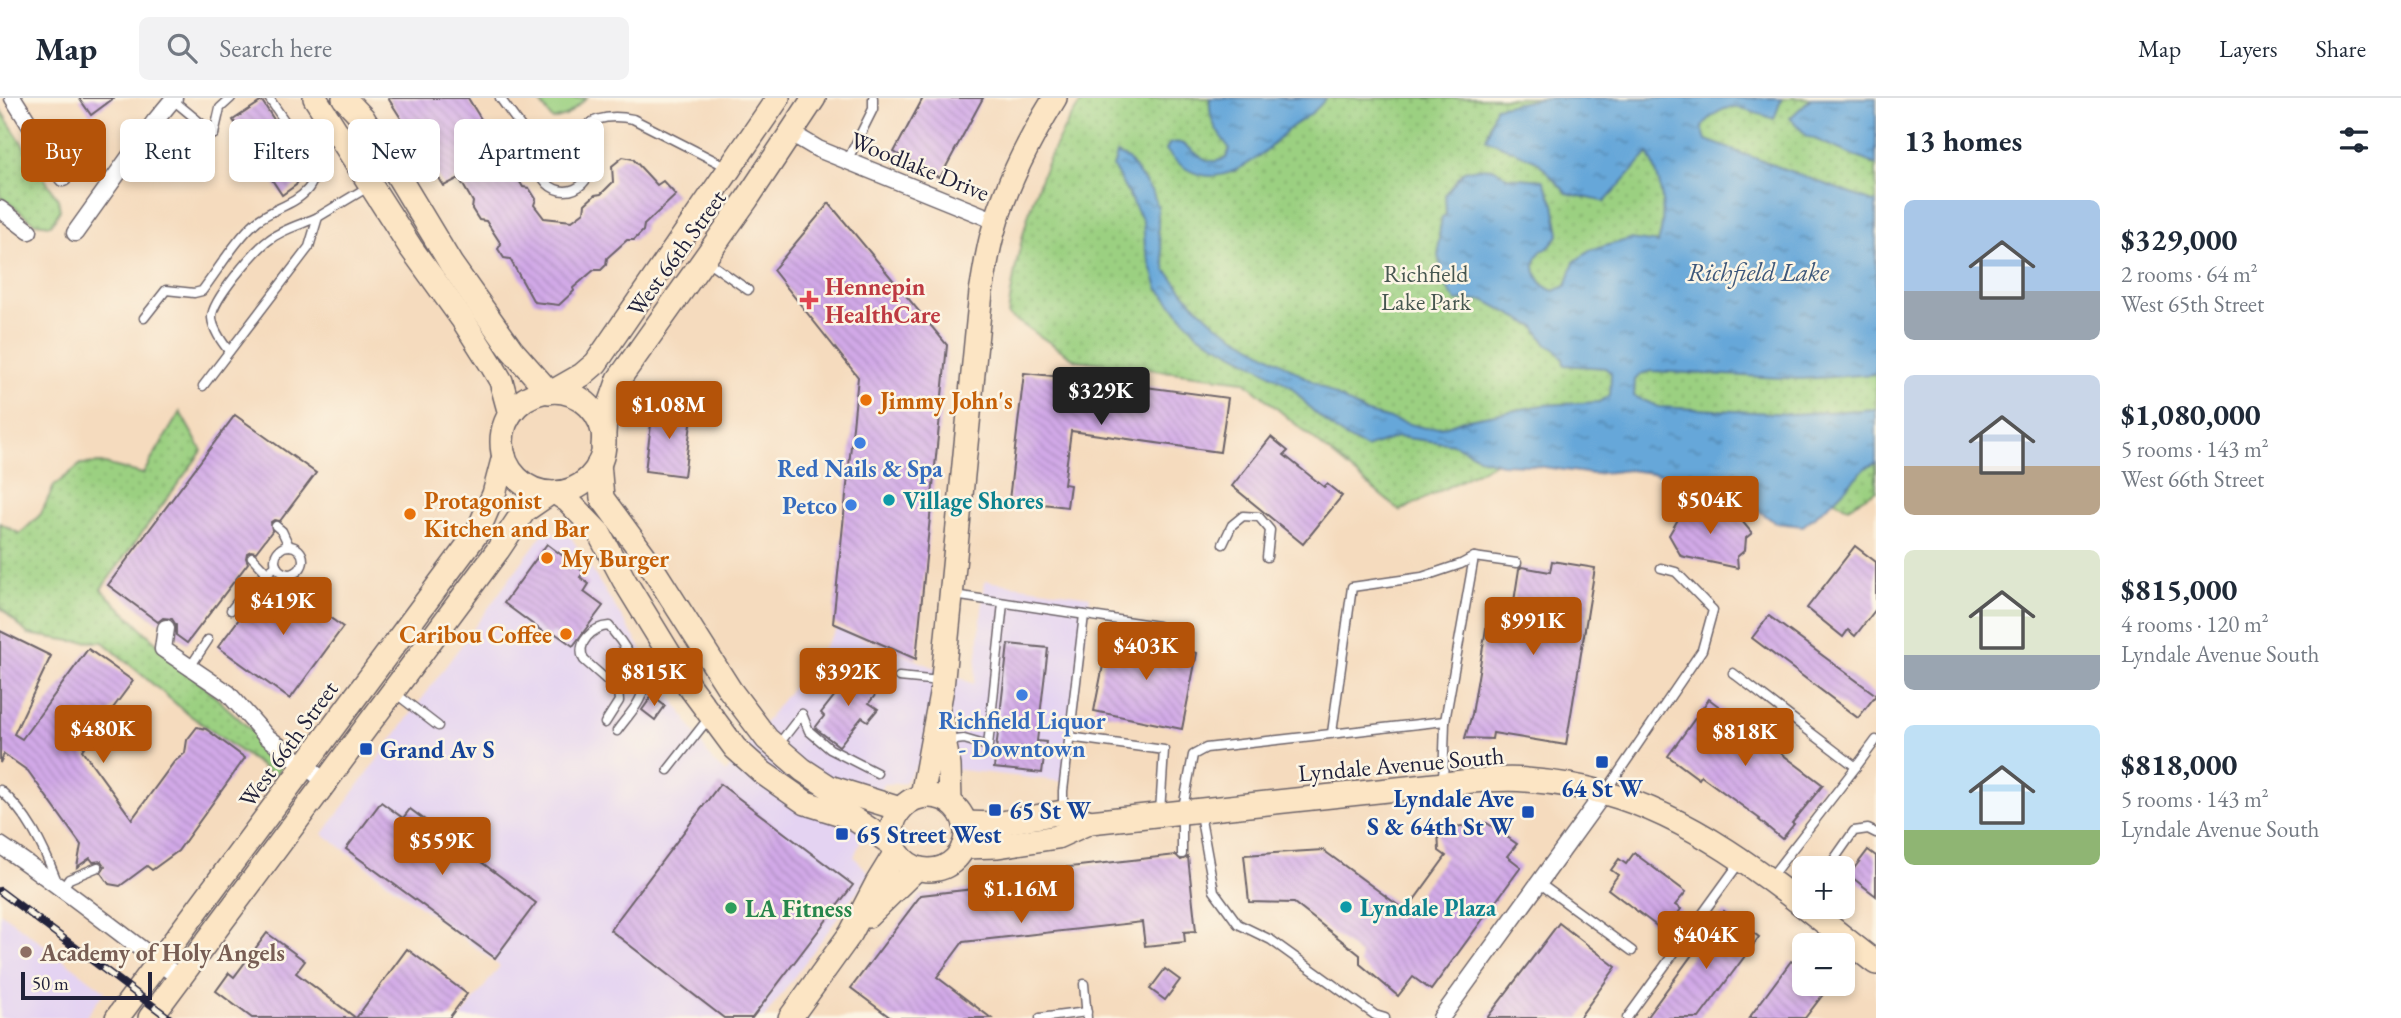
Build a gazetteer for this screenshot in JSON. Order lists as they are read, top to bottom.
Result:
{
  "streets": {
    "main road": ["West 66th Street", "Lyndale Avenue South"],
    "street": ["Woodlake Drive"]
  },
  "crossings": [
    ["Woodlake Drive", "West 66th Street"]
  ],
  "water": ["Richfield Lake"],
  "parks": ["Richfield Lake Park"],
  "places": {
    "health": ["Hennepin HealthCare"],
    "other": [
      "Jimmy John's",
      "Red Nails & Spa",
      "Village Shores",
      "Petco",
      "Protagonist Kitchen and Bar",
      "My Burger",
      "Caribou Coffee",
      "Richfield Liquor - Downtown",
      "Lyndale Plaza",
      "LA Fitness",
      "Academy of Holy Angels"
    ],
    "transit": [
      "Grand Av S",
      "64 St W",
      "65 St W",
      "Lyndale Ave S & 64th St W",
      "65 Street West"
    ]
  },
  "scale_bar": "50 m",
  "page": {
    "header": "Map",
    "search": "Search here",
    "nav": ["Map", "Layers", "Share"],
    "heading": "13 homes",
    "chip": [
      "Buy",
      "Rent",
      "Filters",
      "New",
      "Apartment"
    ],
    "list": [
      {
        "name": "$329,000",
        "note": "2 rooms · 64 m² · West 65th Street"
      },
      {
        "name": "$1,080,000",
        "note": "5 rooms · 143 m² · West 66th Street"
      },
      {
        "name": "$815,000",
        "note": "4 rooms · 120 m² · Lyndale Avenue South"
      },
      {
        "name": "$818,000",
        "note": "5 rooms · 143 m² · Lyndale Avenue South"
      }
    ],
    "price": [
      "$329K",
      "$1.08M",
      "$504K",
      "$419K",
      "$991K",
      "$403K",
      "$815K",
      "$392K",
      "$480K",
      "$818K",
      "$559K",
      "$1.16M",
      "$404K"
    ],
    "map_buttons": ["+", "−"],
    "scale": "50 m"
  }
}
